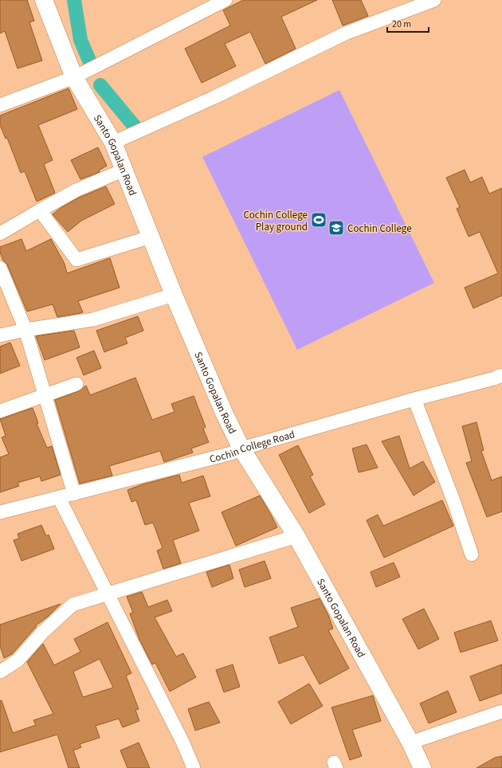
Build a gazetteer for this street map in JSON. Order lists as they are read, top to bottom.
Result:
{
  "streets": {
    "main road": ["Santo Gopalan Road"],
    "street": ["Cochin College Road"]
  },
  "crossings": [
    ["Santo Gopalan Road", "Cochin College Road"]
  ],
  "places": {
    "sports": ["Cochin College Play ground"],
    "school or university": ["Cochin College"]
  },
  "scale_bar": "20 m"
}
